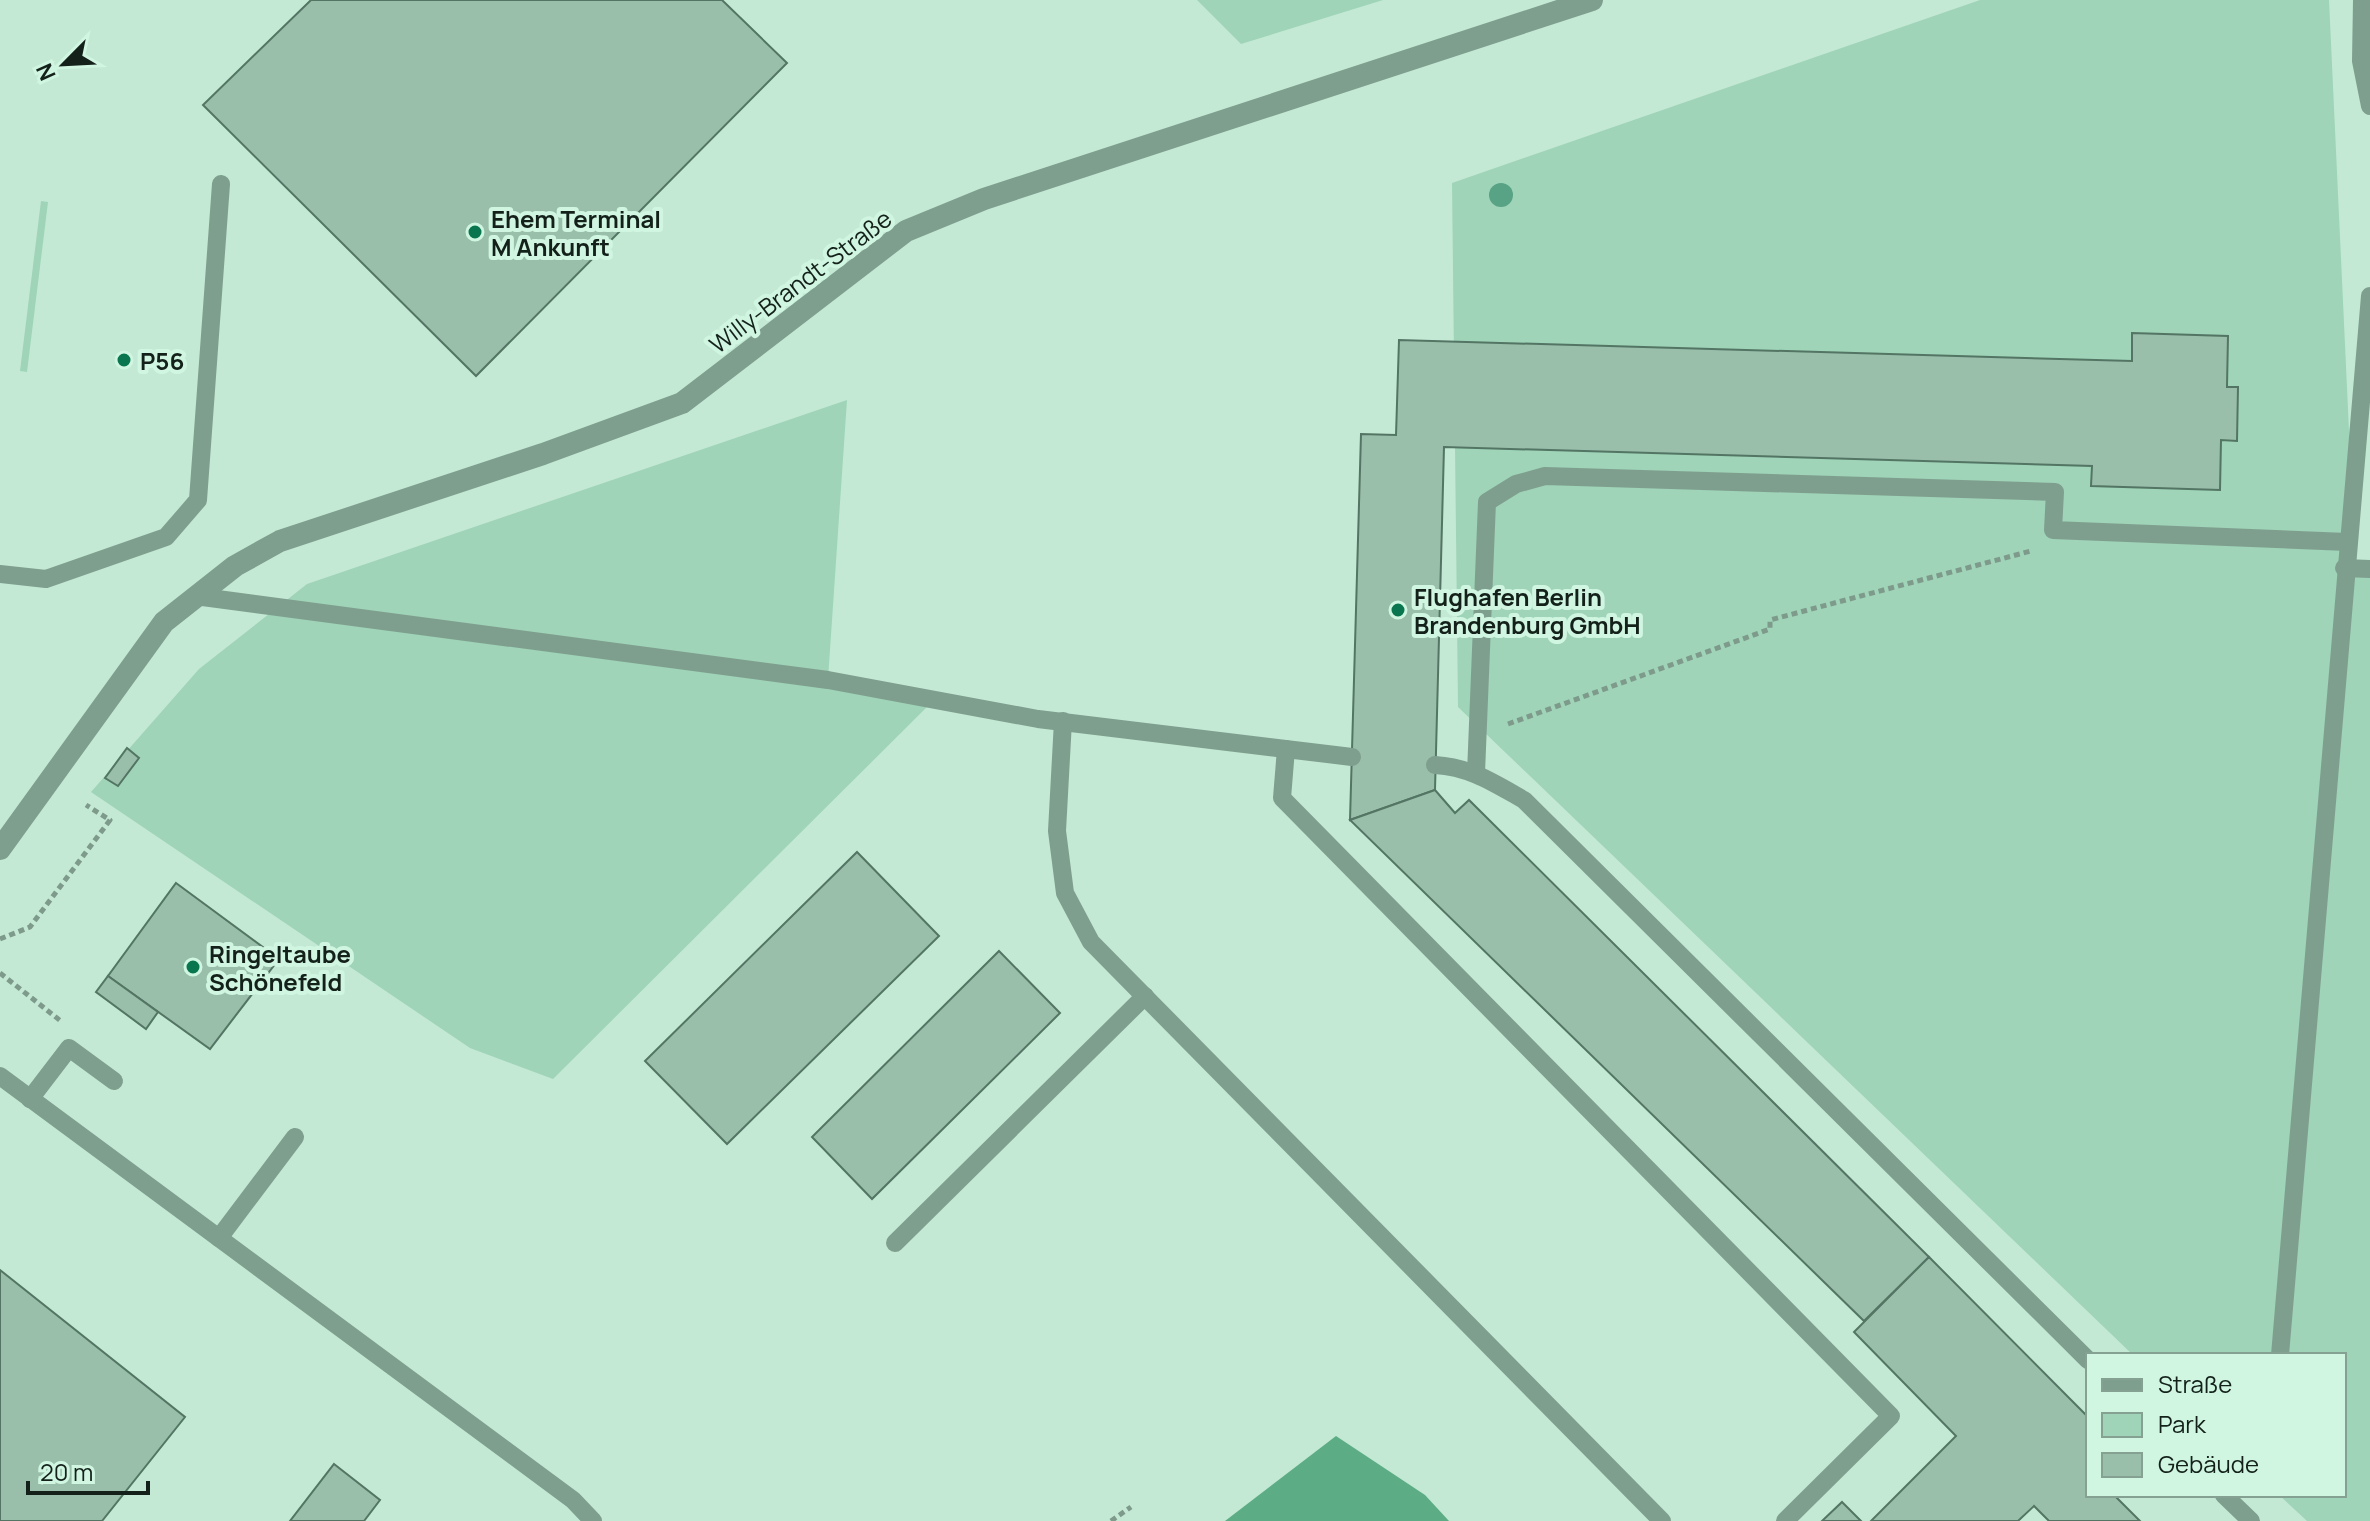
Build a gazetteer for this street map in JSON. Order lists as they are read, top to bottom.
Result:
{
  "streets": {
    "street": ["Willy-Brandt-Straße"]
  },
  "places": [
    "Ehem Terminal M Ankunft",
    "P56",
    "Flughafen Berlin Brandenburg GmbH",
    "Ringeltaube Schönefeld"
  ],
  "legend": ["Straße", "Park", "Gebäude"],
  "scale_bar": "20 m",
  "north": "bottom left"
}
